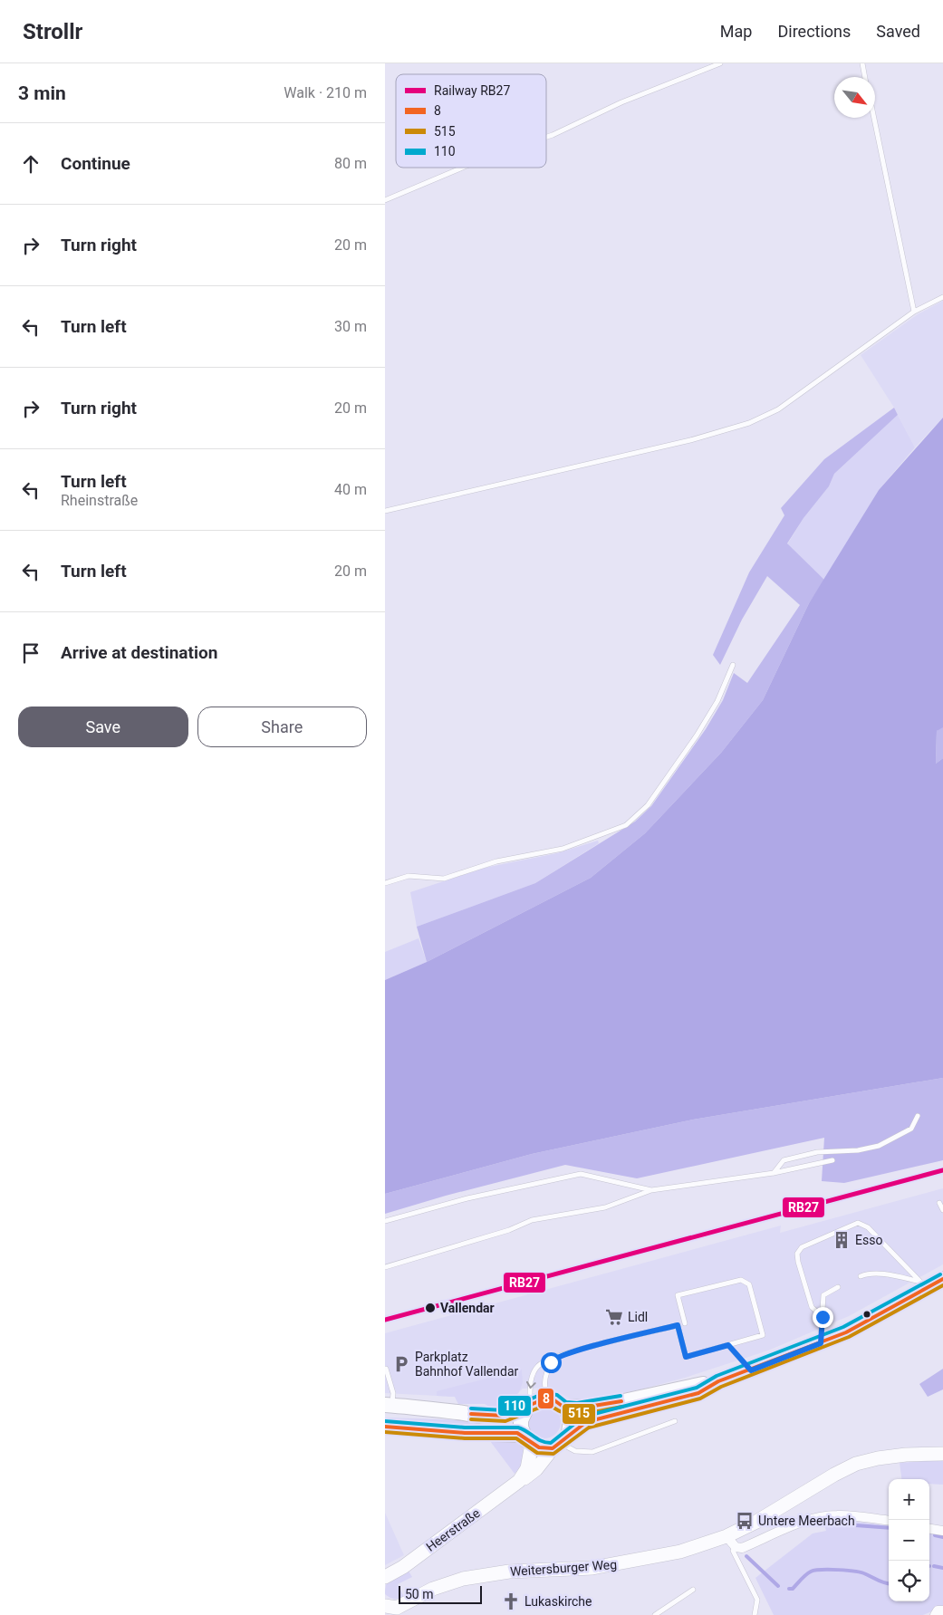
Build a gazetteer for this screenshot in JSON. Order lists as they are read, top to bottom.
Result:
{
  "streets": {
    "street": ["Heerstraße", "Weitersburger Weg"]
  },
  "places": {
    "building": ["Esso"],
    "other": ["Vallendar"],
    "supermarket": ["Lidl"],
    "parking": ["Parkplatz Bahnhof Vallendar"],
    "bus stop": ["Untere Meerbach"],
    "church": ["Lukaskirche"]
  },
  "lines": [
    "rail line RB27",
    "transit line 110",
    "transit line 8",
    "transit line 515"
  ],
  "legend": [
    "Railway RB27",
    "8",
    "515",
    "110"
  ],
  "scale_bar": "50 m",
  "north": "bottom right",
  "page": {
    "header": "Strollr",
    "nav": ["Map", "Directions", "Saved"],
    "heading": ["3 min", "Walk · 210 m"],
    "list": [
      ["Continue", "80 m"],
      ["Turn right", "20 m"],
      ["Turn left", "30 m"],
      ["Turn right", "20 m"],
      ["Turn left", "Rheinstraße", "40 m"],
      ["Turn left", "20 m"],
      "Arrive at destination"
    ],
    "buttons": ["Save", "Share"],
    "map_buttons": ["+", "−"],
    "scale": "50 m"
  }
}
